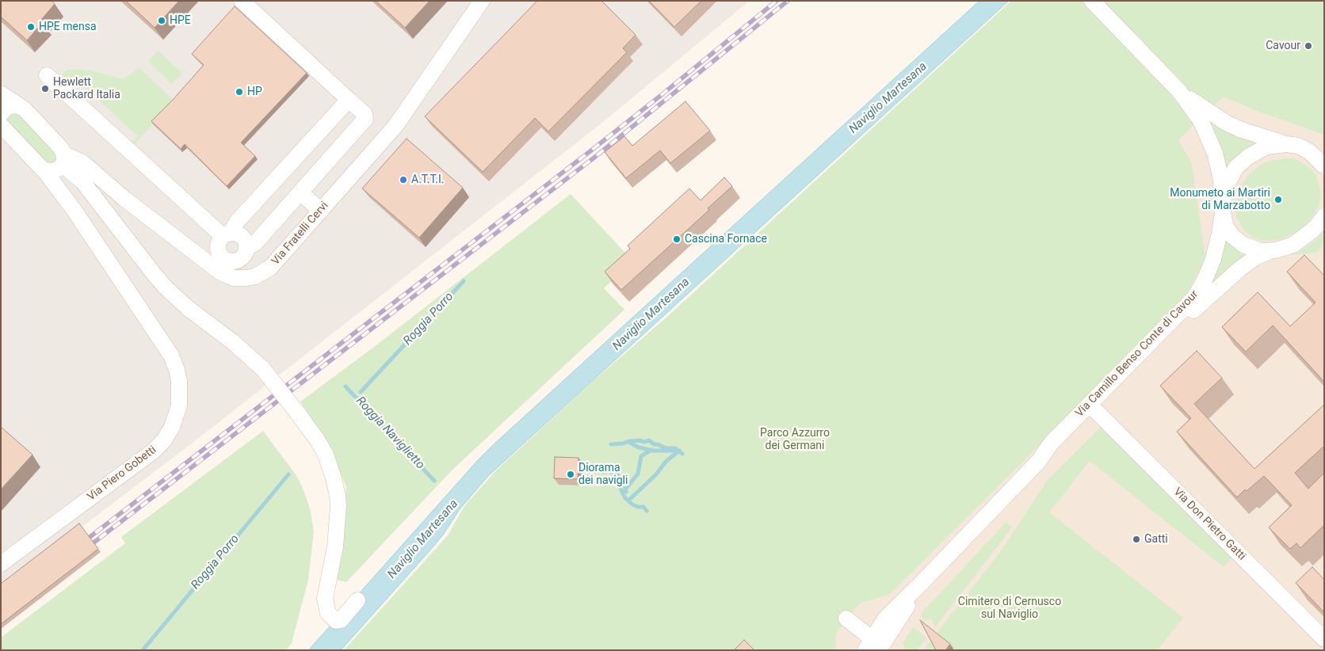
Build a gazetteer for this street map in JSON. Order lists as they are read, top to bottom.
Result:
{
  "streets": {
    "street": [
      "Via Fratelli Cervi",
      "Via Camillo Benso Conte di Cavour",
      "Via Piero Gobetti",
      "Via Don Pietro Gatti"
    ]
  },
  "crossings": [
    ["Via Fratelli Cervi", "Via Piero Gobetti"],
    ["Via Camillo Benso Conte di Cavour", "Via Don Pietro Gatti"]
  ],
  "water": ["Naviglio Martesana", "Roggia Porro", "Roggia Naviglietto"],
  "parks": ["Parco Azzurro dei Germani", "Cimitero di Cernusco sul Naviglio"],
  "places": [
    "HPE",
    "HPE mensa",
    "Cavour",
    "Hewlett Packard Italia",
    "HP",
    "A.T.T.I.",
    "Monumeto ai Martiri di Marzabotto",
    "Cascina Fornace",
    "Diorama dei navigli",
    "Gatti"
  ]
}
